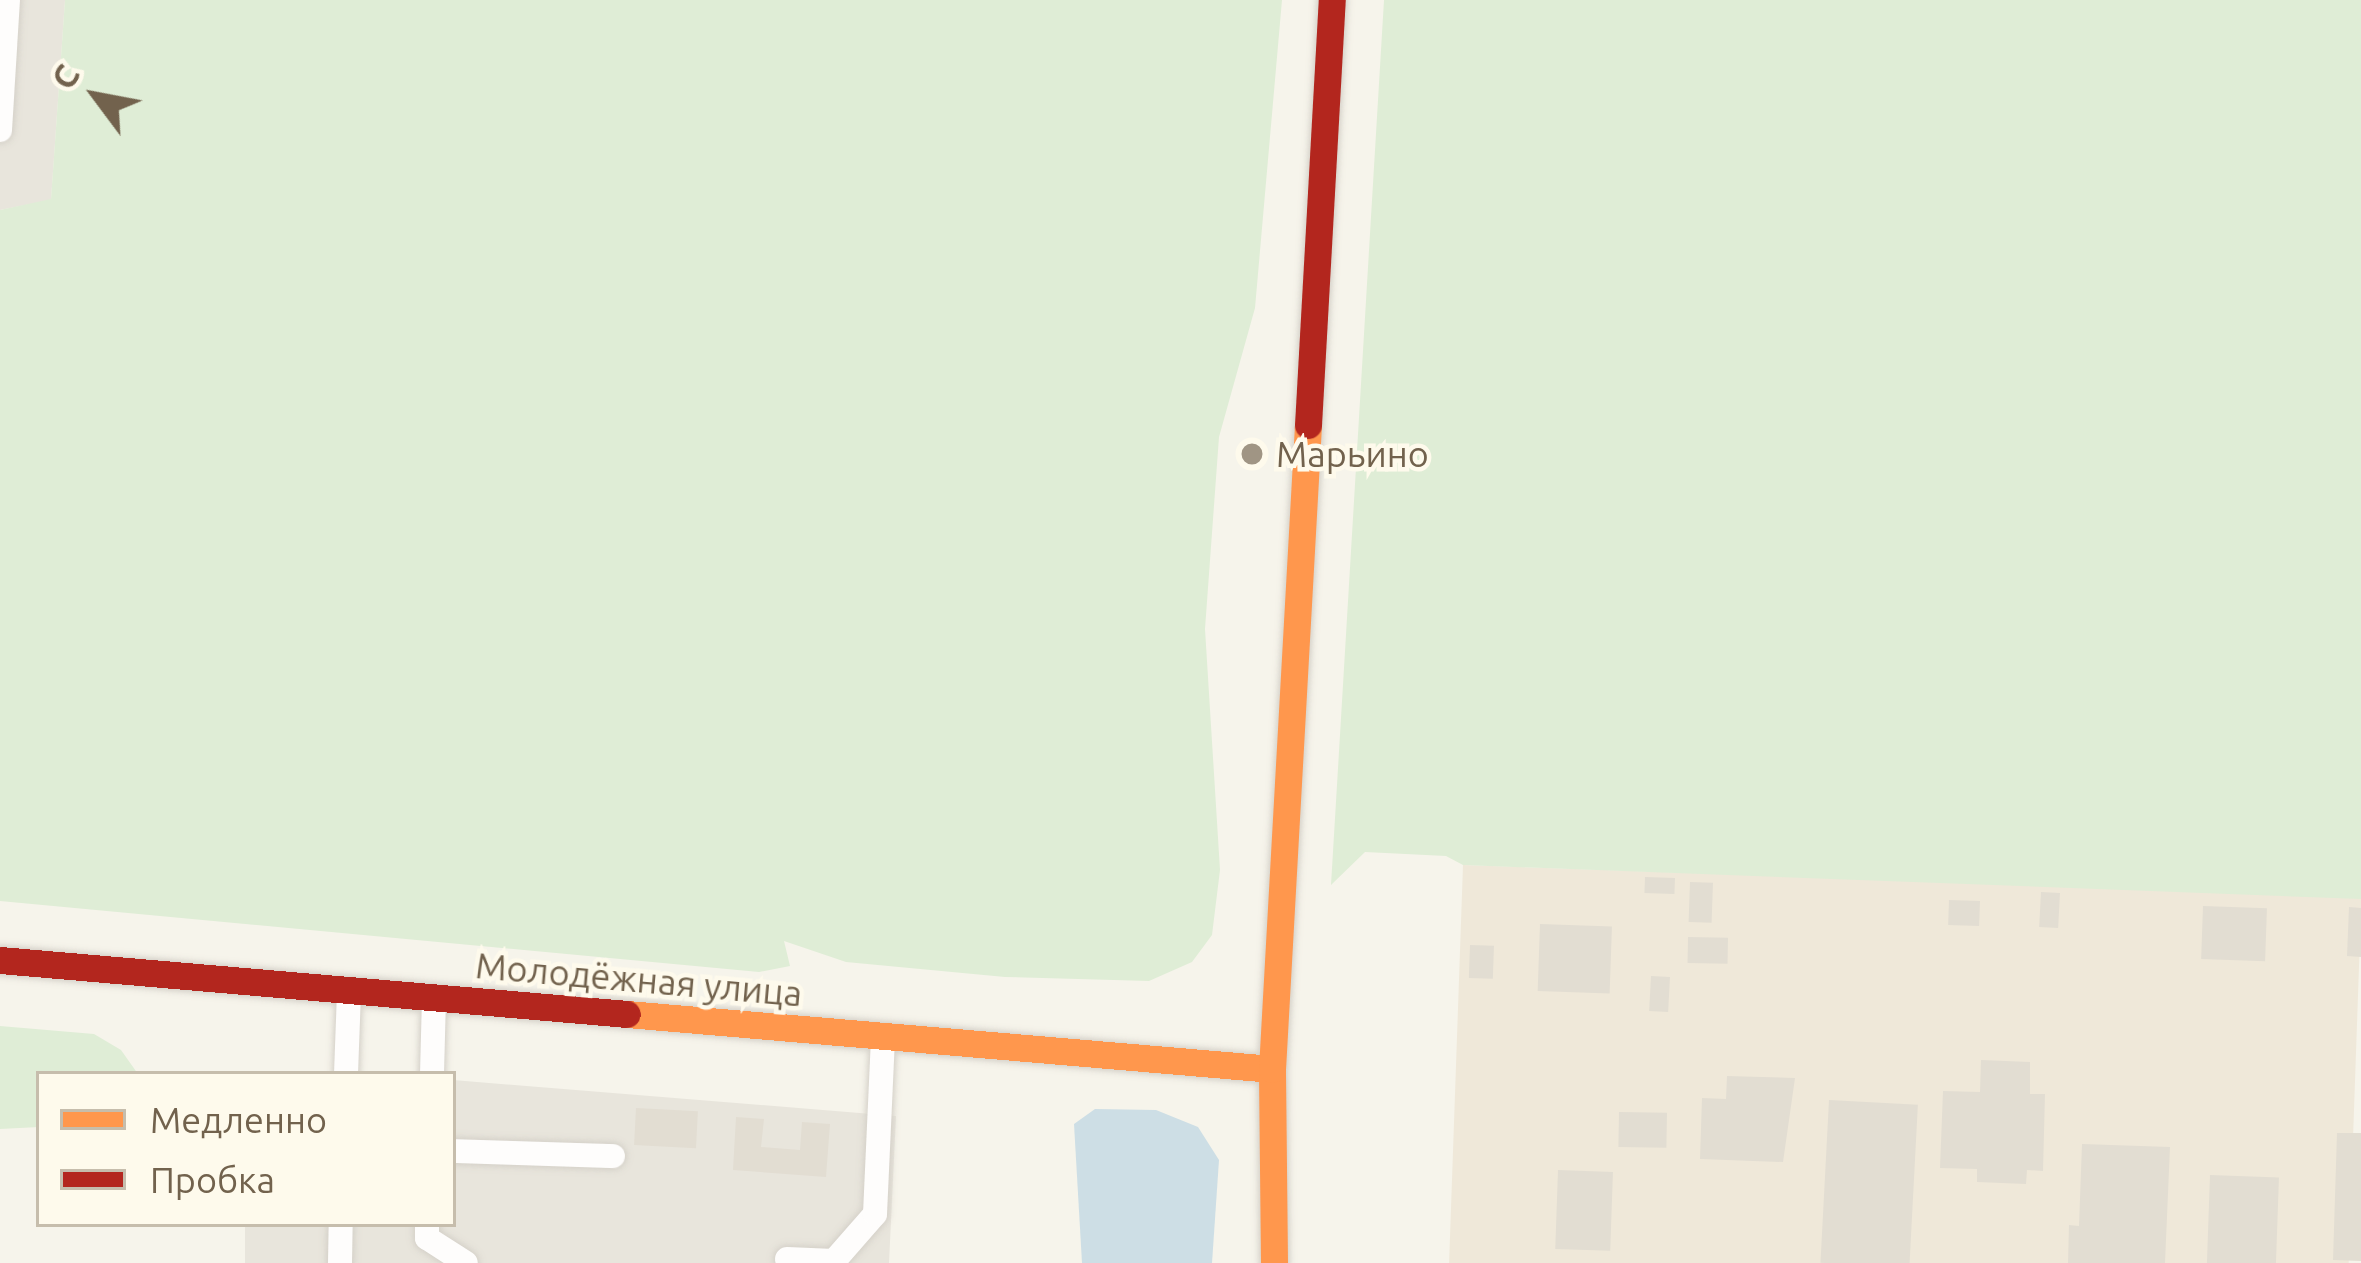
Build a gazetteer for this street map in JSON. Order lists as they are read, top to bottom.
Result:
{
  "streets": {
    "street": ["Молодёжная улица"]
  },
  "places": ["Марьино"],
  "legend": ["Медленно", "Пробка"],
  "north": "top left"
}
